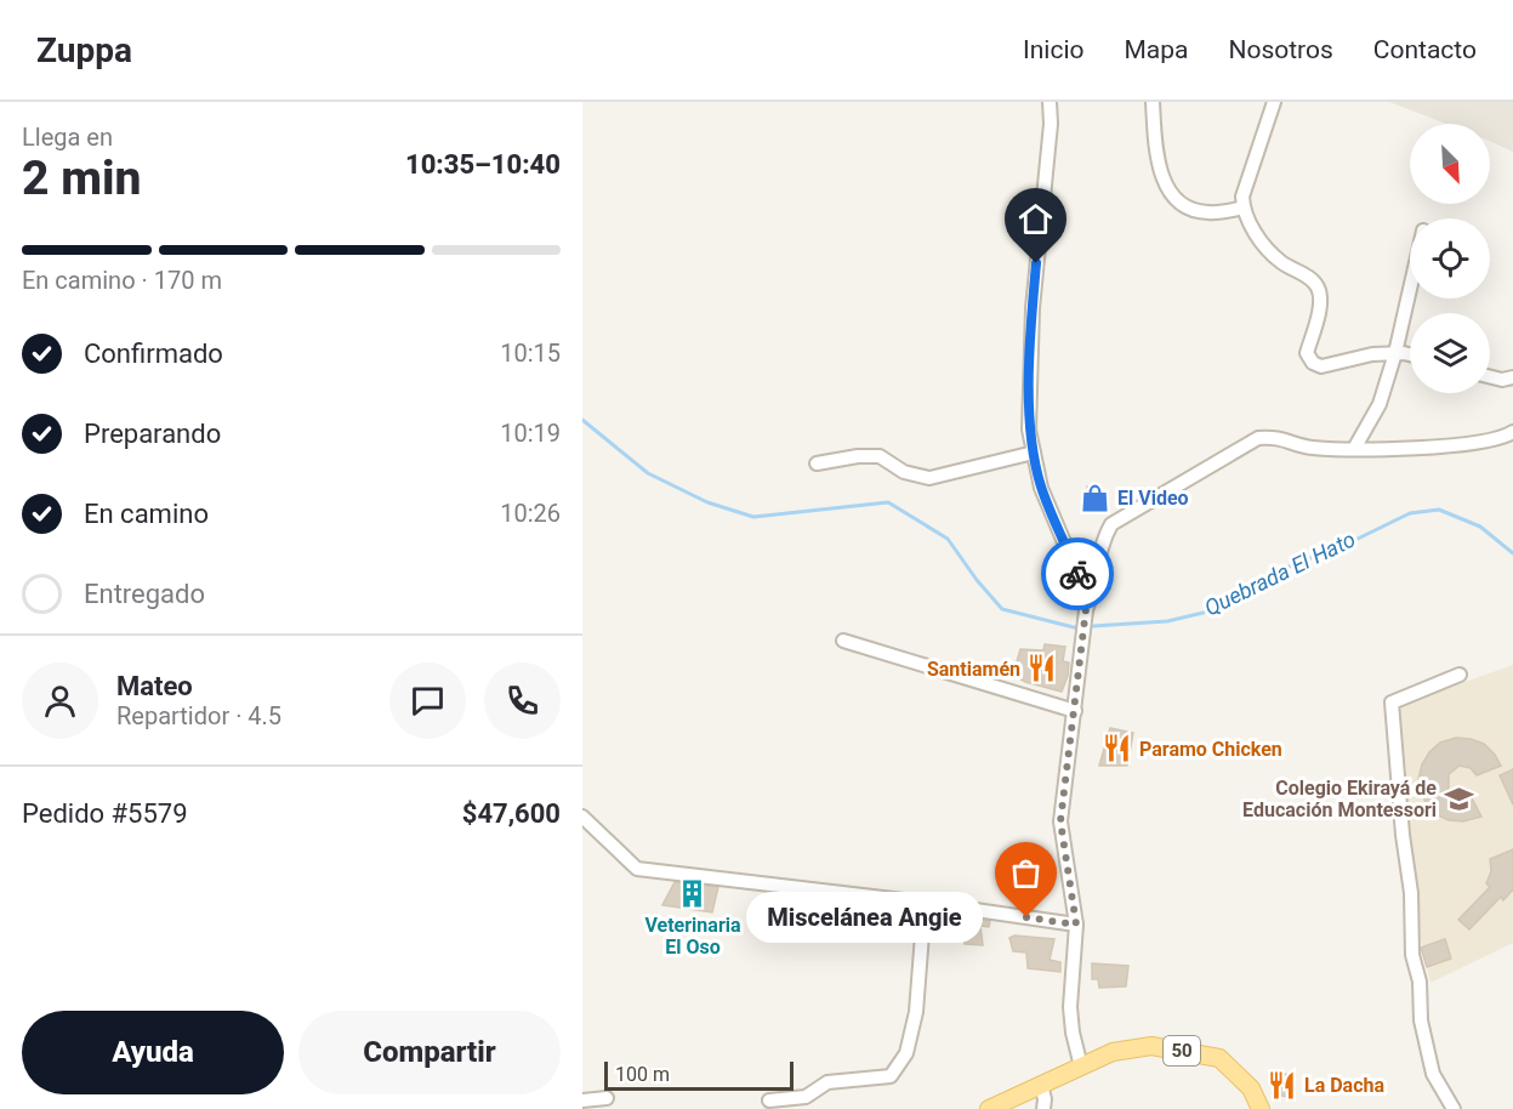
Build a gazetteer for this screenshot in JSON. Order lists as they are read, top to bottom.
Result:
{
  "streets": {
    "main road": ["50"]
  },
  "water": ["Quebrada El Hato"],
  "places": {
    "shop": ["El Video"],
    "restaurant": ["Santiamén", "Paramo Chicken", "La Dacha"],
    "school or university": ["Colegio Ekirayá de Educación Montessori"],
    "building": ["Veterinaria El Oso"],
    "other": ["Miscelánea Angie"]
  },
  "scale_bar": "100 m",
  "north": "bottom right",
  "page": {
    "header": "Zuppa",
    "nav": [
      "Inicio",
      "Mapa",
      "Nosotros",
      "Contacto"
    ],
    "heading": ["2 min", "Llega en", "10:35–10:40"],
    "panel": [
      "Mateo",
      "Repartidor · 4.5",
      "Pedido #5579",
      "$47,600"
    ],
    "bar": "En camino · 170 m",
    "list": [
      ["Confirmado", "10:15"],
      ["Preparando", "10:19"],
      ["En camino", "10:26"],
      "Entregado"
    ],
    "bubble": "Miscelánea Angie",
    "buttons": ["Ayuda", "Compartir"],
    "scale": "100 m"
  }
}
